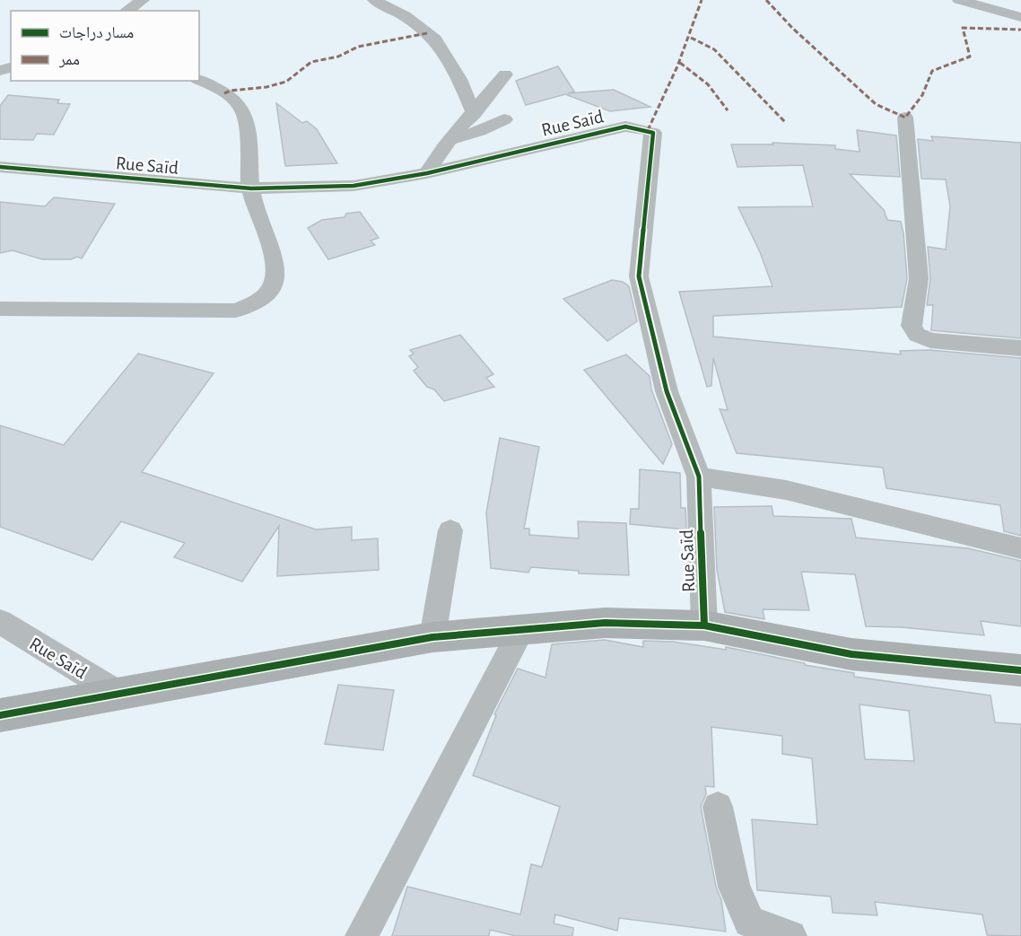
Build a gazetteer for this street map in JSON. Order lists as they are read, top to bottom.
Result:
{
  "streets": {
    "street": ["Rue Saïd"]
  },
  "legend": ["مسار دراجات", "ممر"]
}
